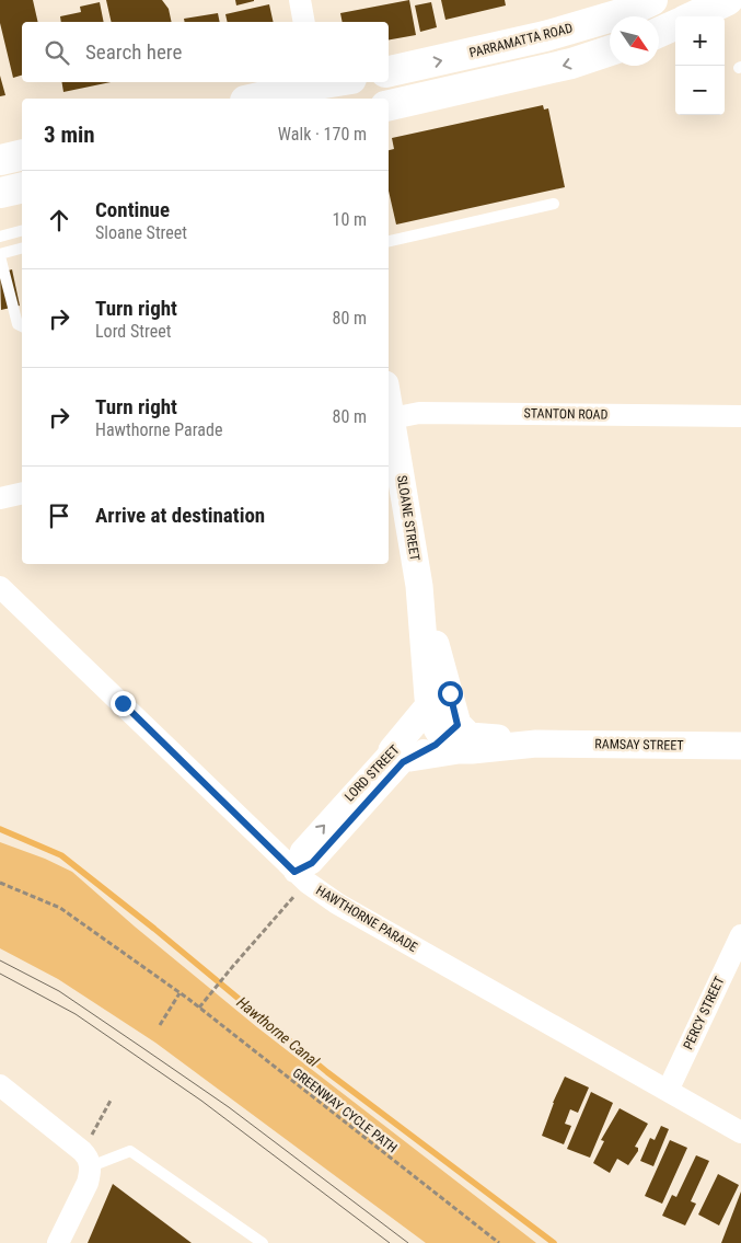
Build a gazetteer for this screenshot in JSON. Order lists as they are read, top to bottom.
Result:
{
  "streets": {
    "highway": ["PARRAMATTA ROAD"],
    "street": [
      "STANTON ROAD",
      "SLOANE STREET",
      "RAMSAY STREET",
      "LORD STREET",
      "HAWTHORNE PARADE",
      "PERCY STREET"
    ],
    "path": ["GREENWAY CYCLE PATH"]
  },
  "crossings": [
    ["STANTON ROAD", "SLOANE STREET"],
    ["SLOANE STREET", "RAMSAY STREET"],
    ["LORD STREET", "HAWTHORNE PARADE"],
    ["HAWTHORNE PARADE", "PERCY STREET"]
  ],
  "water": ["Hawthorne Canal"],
  "north": "bottom right",
  "page": {
    "map_buttons": ["+", "−"],
    "search": "Search here",
    "heading": ["3 min", "Walk · 170 m"],
    "list": [
      ["Continue", "Sloane Street", "10 m"],
      ["Turn right", "Lord Street", "80 m"],
      ["Turn right", "Hawthorne Parade", "80 m"],
      "Arrive at destination"
    ]
  }
}
